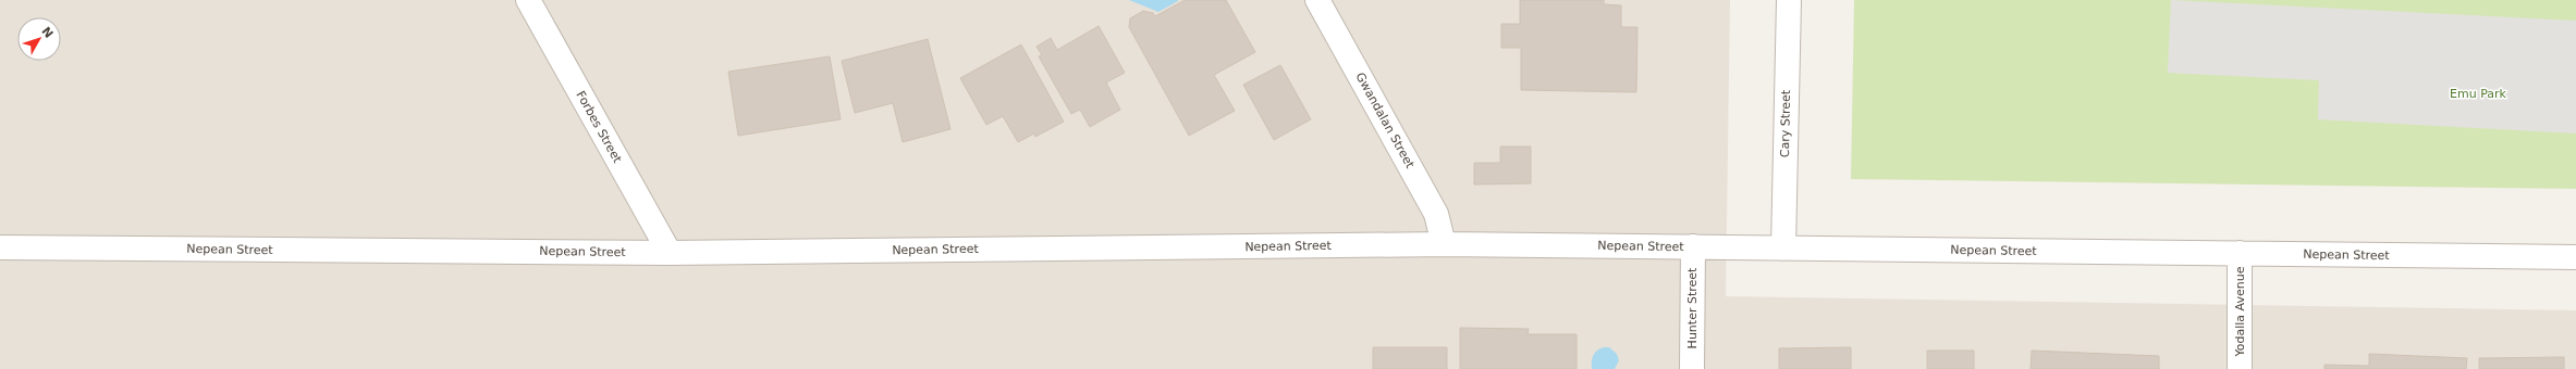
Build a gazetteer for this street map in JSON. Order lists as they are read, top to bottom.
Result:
{
  "streets": {
    "street": [
      "Gwandalan Street",
      "Cary Street",
      "Forbes Street",
      "Nepean Street",
      "Hunter Street",
      "Yodalla Avenue"
    ]
  },
  "crossings": [
    ["Gwandalan Street", "Nepean Street"],
    ["Cary Street", "Nepean Street"],
    ["Forbes Street", "Nepean Street"],
    ["Nepean Street", "Hunter Street"],
    ["Nepean Street", "Yodalla Avenue"]
  ],
  "parks": ["Emu Park"],
  "north": "top right"
}
